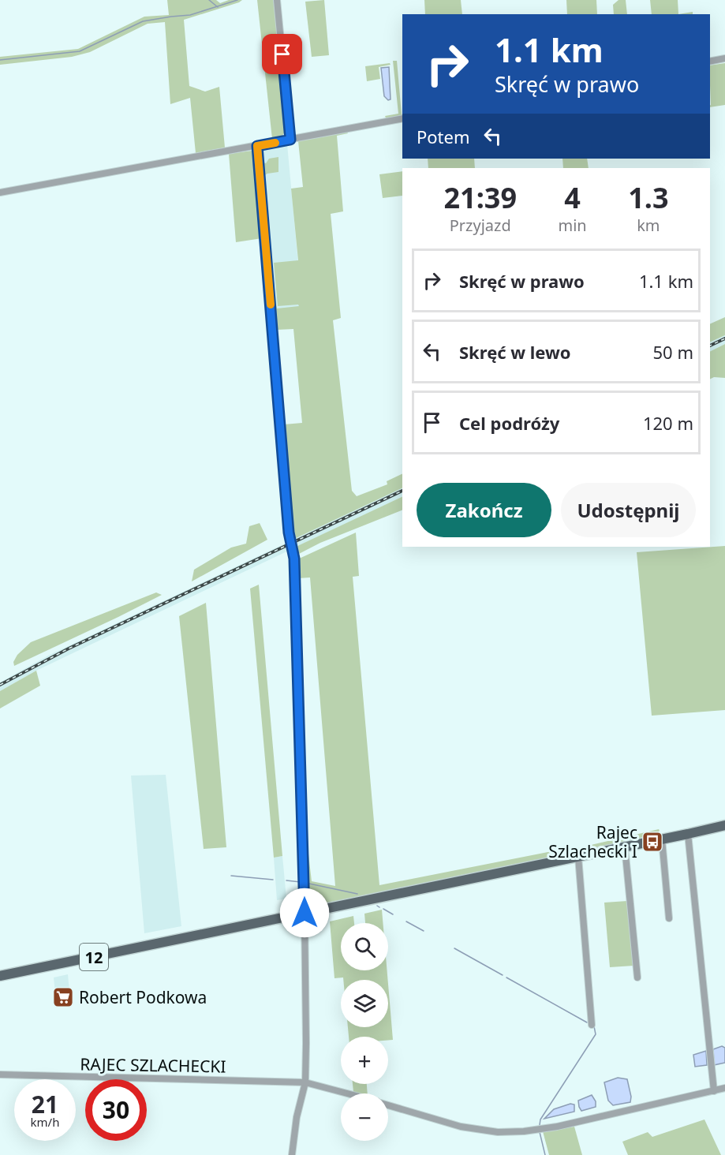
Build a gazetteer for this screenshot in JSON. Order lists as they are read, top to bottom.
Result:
{
  "streets": {
    "main road": ["12"],
    "street": ["RAJEC SZLACHECKI"]
  },
  "places": {
    "bus stop": ["Rajec Szlachecki I"],
    "supermarket": ["Robert Podkowa"]
  },
  "page": {
    "turn": ["1.1 km", "Skręć w prawo"],
    "then": "Potem",
    "eta": [
      "21:39",
      "Przyjazd",
      "4",
      "min",
      "1.3",
      "km"
    ],
    "list": [
      {
        "name": "Skręć w prawo",
        "value": "1.1 km"
      },
      {
        "name": "Skręć w lewo",
        "value": "50 m"
      },
      {
        "name": "Cel podróży",
        "value": "120 m"
      }
    ],
    "buttons": ["Zakończ", "Udostępnij"],
    "map_buttons": ["+", "−"],
    "speed": "21 km/h",
    "limit": "30"
  }
}
